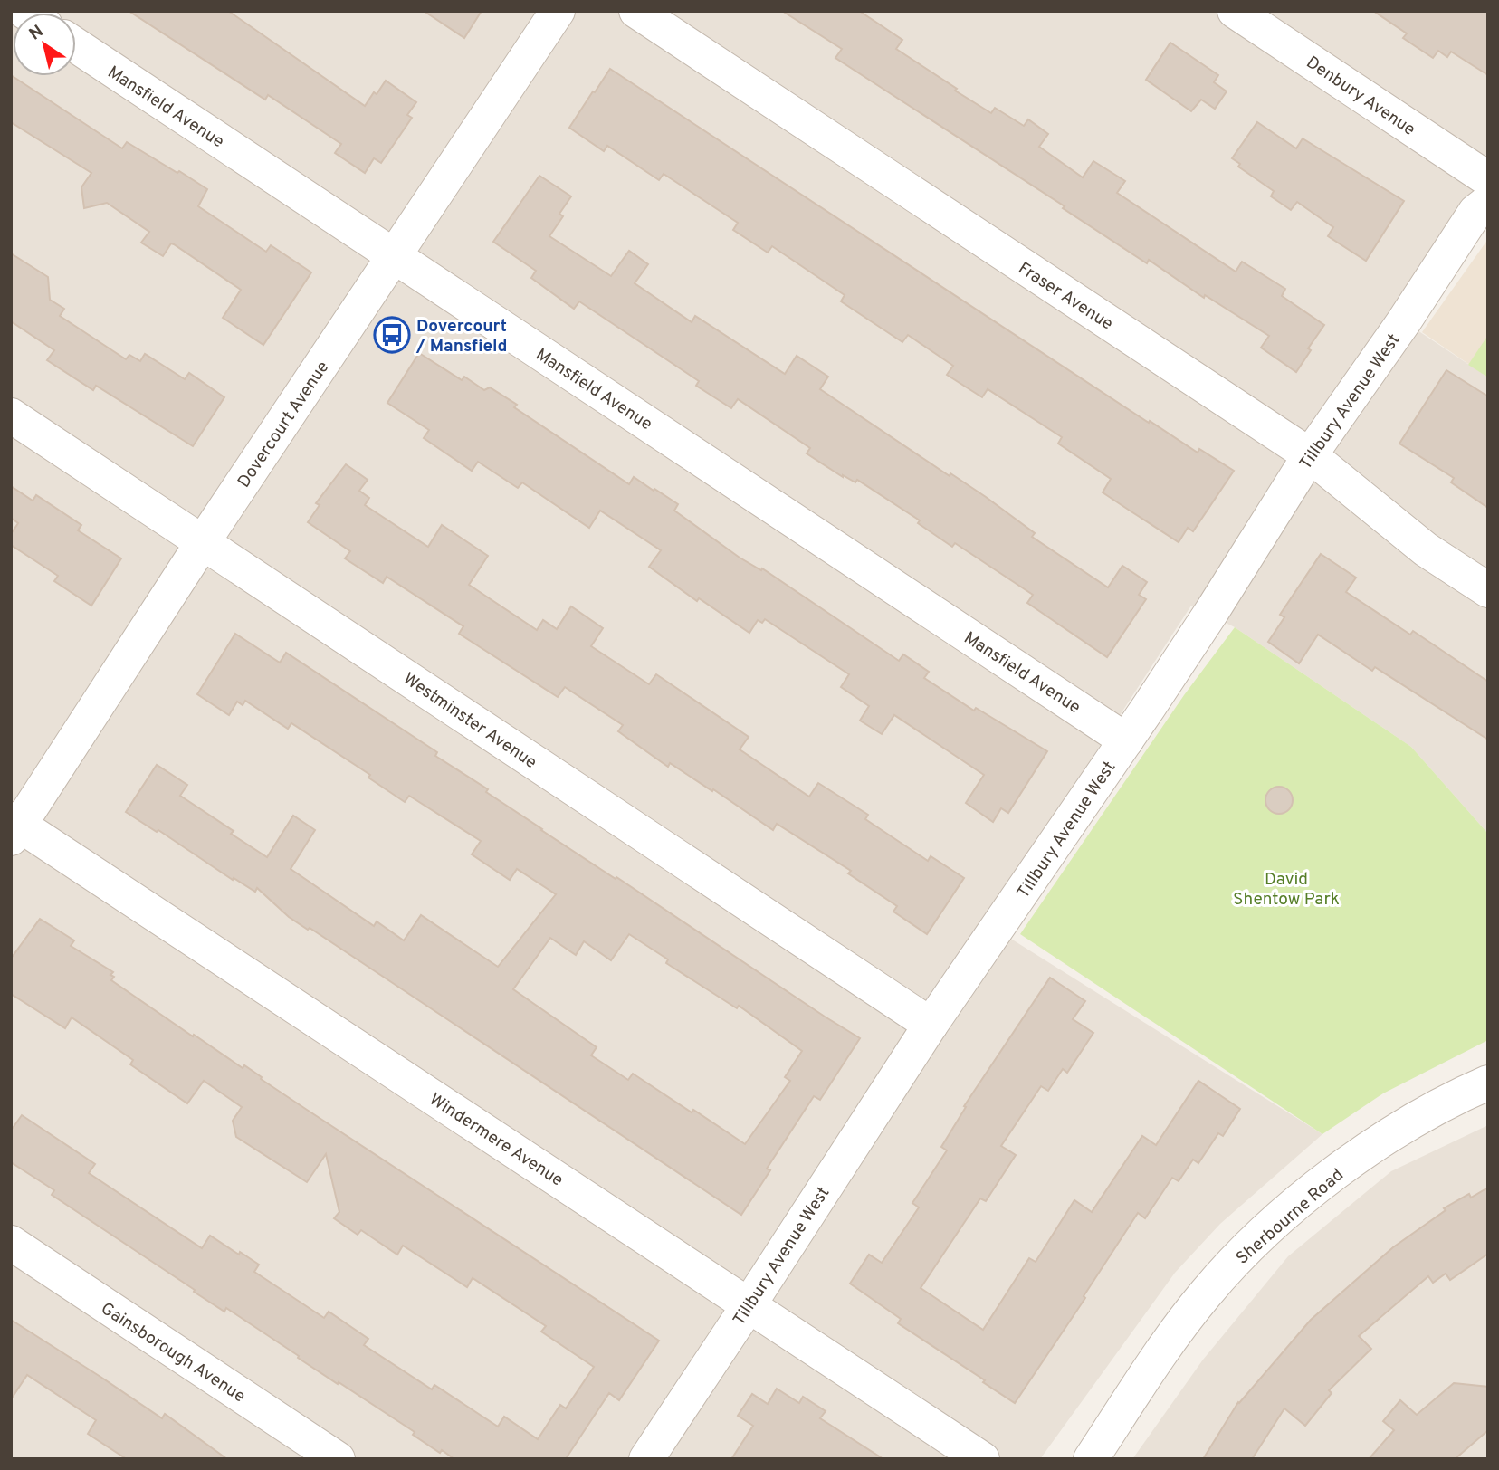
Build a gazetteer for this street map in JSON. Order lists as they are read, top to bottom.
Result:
{
  "streets": {
    "street": [
      "Denbury Avenue",
      "Mansfield Avenue",
      "Fraser Avenue",
      "Tillbury Avenue West",
      "Dovercourt Avenue",
      "Westminster Avenue",
      "Windermere Avenue",
      "Sherbourne Road",
      "Gainsborough Avenue"
    ]
  },
  "crossings": [
    ["Mansfield Avenue", "Tillbury Avenue West"],
    ["Mansfield Avenue", "Dovercourt Avenue"],
    ["Fraser Avenue", "Tillbury Avenue West"],
    ["Tillbury Avenue West", "Westminster Avenue"],
    ["Tillbury Avenue West", "Windermere Avenue"],
    ["Dovercourt Avenue", "Westminster Avenue"],
    ["Dovercourt Avenue", "Windermere Avenue"]
  ],
  "parks": ["David Shentow Park"],
  "places": {
    "bus stop": ["Dovercourt / Mansfield"]
  },
  "north": "top left"
}
